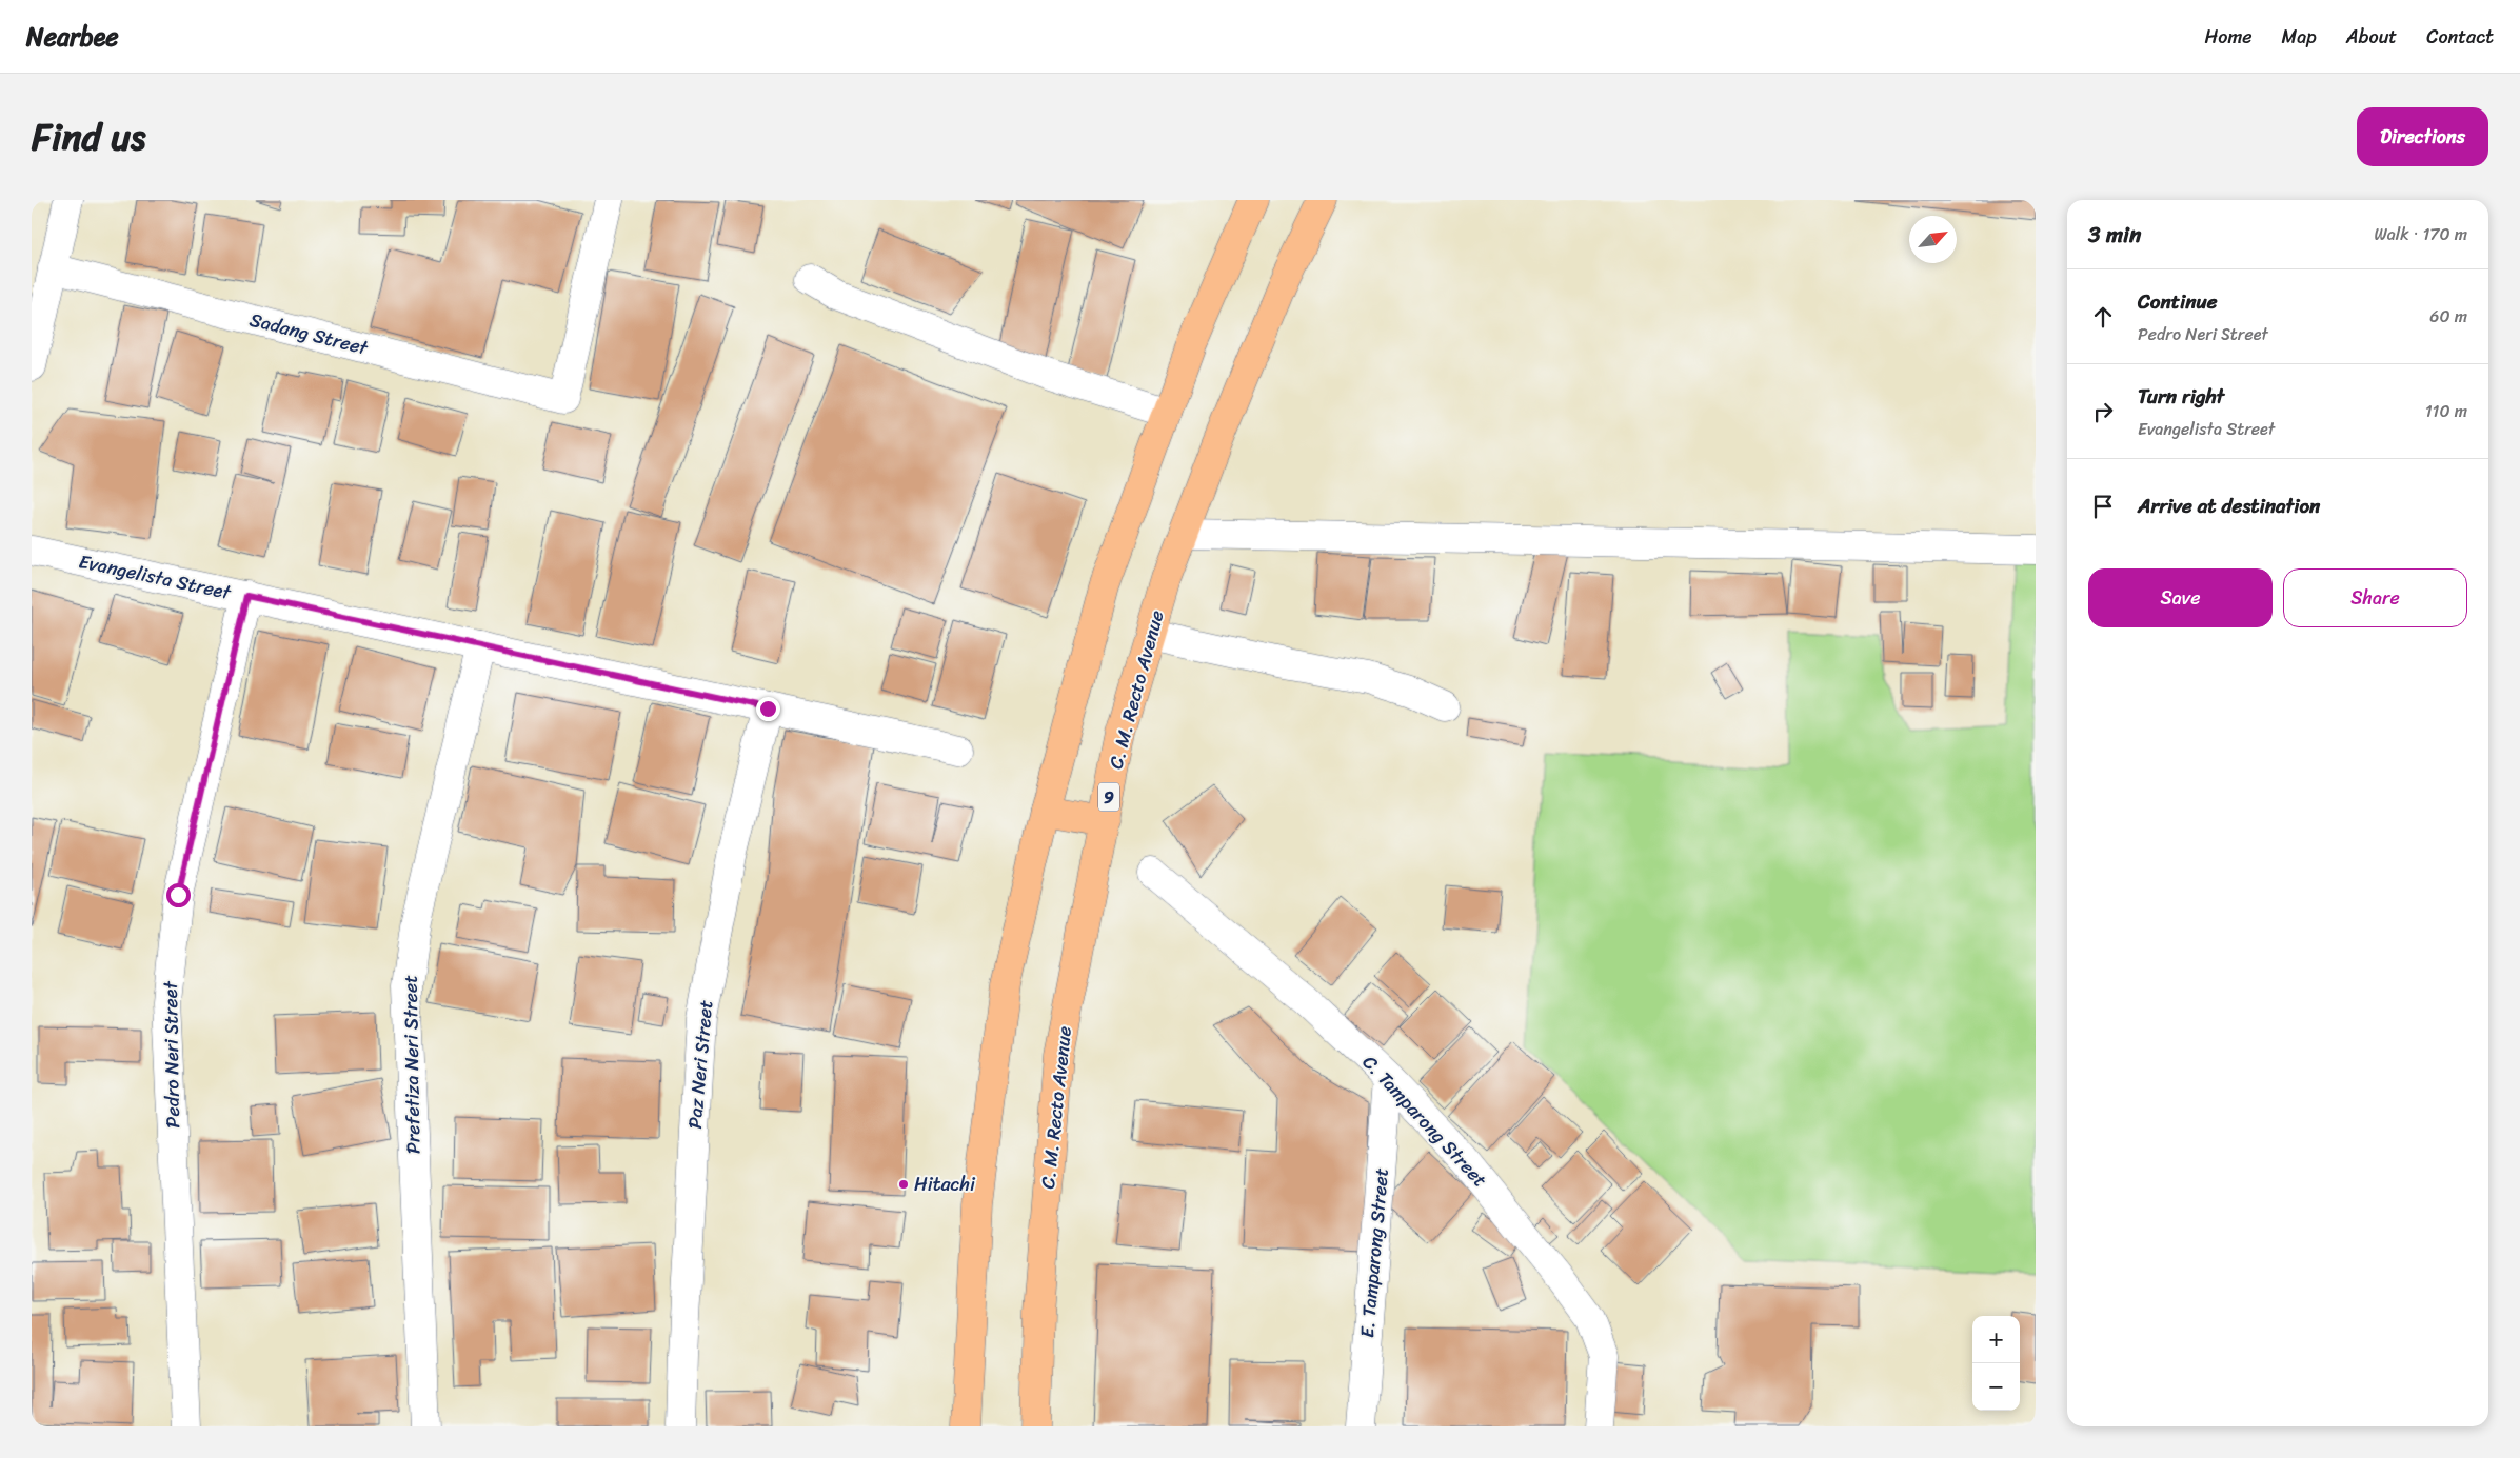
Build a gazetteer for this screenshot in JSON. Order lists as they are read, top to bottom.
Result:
{
  "streets": {
    "highway": ["C. M. Recto Avenue", "9"],
    "street": [
      "Sadang Street",
      "Evangelista Street",
      "Pedro Neri Street",
      "Prefetiza Neri Street",
      "Paz Neri Street",
      "C. Tamparong Street",
      "E. Tamparong Street"
    ]
  },
  "crossings": [
    ["Evangelista Street", "Pedro Neri Street"],
    ["Evangelista Street", "Prefetiza Neri Street"],
    ["Evangelista Street", "Paz Neri Street"],
    ["C. Tamparong Street", "E. Tamparong Street"]
  ],
  "places": ["Hitachi"],
  "north": "top right",
  "page": {
    "header": "Nearbee",
    "nav": [
      "Home",
      "Map",
      "About",
      "Contact"
    ],
    "title": "Find us",
    "buttons": [
      "Directions",
      ["Save", "Share"]
    ],
    "heading": ["3 min", "Walk · 170 m"],
    "list": [
      ["Continue", "Pedro Neri Street", "60 m"],
      ["Turn right", "Evangelista Street", "110 m"],
      "Arrive at destination"
    ],
    "map_buttons": ["+", "−"]
  }
}
